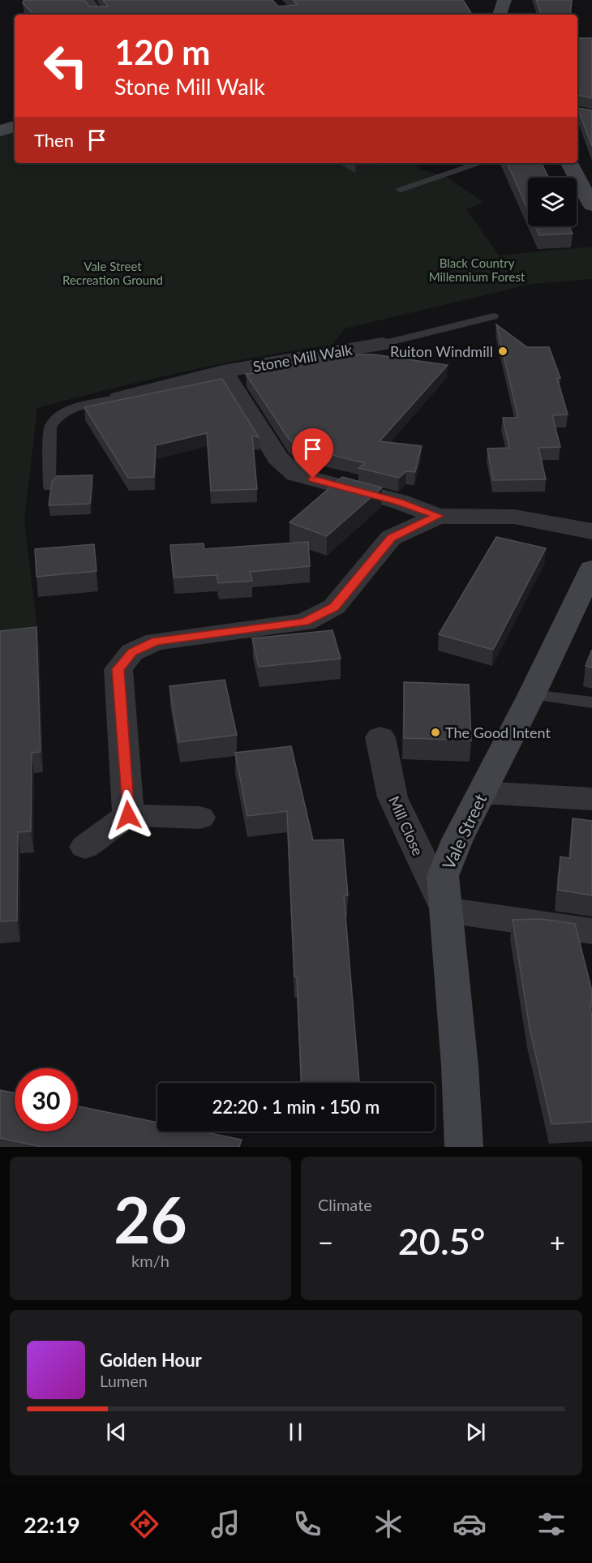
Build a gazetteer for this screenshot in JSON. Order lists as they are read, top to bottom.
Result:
{
  "streets": {
    "street": ["Stone Mill Walk", "Mill Close", "Vale Street"]
  },
  "crossings": [
    ["Mill Close", "Vale Street"]
  ],
  "parks": ["Black Country Millennium Forest", "Vale Street Recreation Ground"],
  "places": ["Ruiton Windmill", "The Good Intent"],
  "page": {
    "turn": ["120 m", "Stone Mill Walk"],
    "then": "Then",
    "limit": "30",
    "trip": "22:20 · 1 min · 150 m",
    "tile": [
      ["26", "km/h"],
      "Climate"
    ],
    "heat": ["−", "20.5°", "+"],
    "song": ["Golden Hour", "Lumen"],
    "tabs": "22:19"
  }
}
